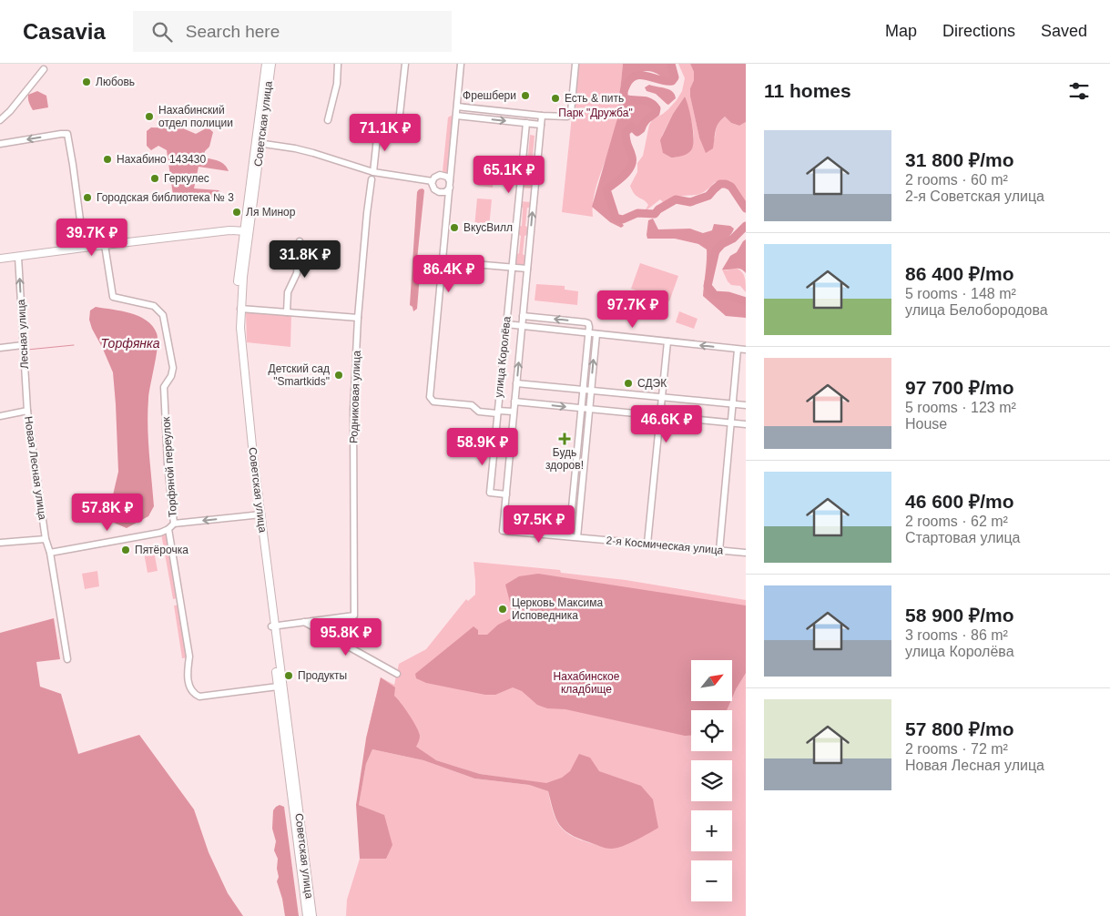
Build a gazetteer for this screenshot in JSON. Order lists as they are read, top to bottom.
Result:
{
  "streets": {
    "main road": ["Советская улица"],
    "street": [
      "Лесная улица",
      "улица Королёва",
      "Родниковая улица",
      "Торфяной переулок",
      "Новая Лесная улица",
      "2-я Космическая улица"
    ]
  },
  "crossings": [
    ["Советская улица", "Торфяной переулок"],
    ["Лесная улица", "Новая Лесная улица"],
    ["улица Королёва", "2-я Космическая улица"]
  ],
  "one_way": ["Лесная улица"],
  "water": ["Торфянка"],
  "parks": ["Парк \"Дружба\"", "Нахабинское кладбище"],
  "places": {
    "other": [
      "Любовь",
      "Фрешбери",
      "Есть & пить",
      "Нахабинский отдел полиции",
      "Нахабино 143430",
      "Геркулес",
      "Городская библиотека № 3",
      "Ля Минор",
      "ВкусВилл",
      "Детский сад \"Smartkids\"",
      "СДЭК",
      "Пятёрочка",
      "Церковь Максима Исповедника",
      "Продукты"
    ],
    "health": ["Будь здоров!"]
  },
  "north": "top right",
  "page": {
    "header": "Casavia",
    "search": "Search here",
    "nav": ["Map", "Directions", "Saved"],
    "heading": "11 homes",
    "price": [
      "71.1K ₽",
      "65.1K ₽",
      "39.7K ₽",
      "31.8K ₽",
      "86.4K ₽",
      "97.7K ₽",
      "46.6K ₽",
      "58.9K ₽",
      "57.8K ₽",
      "97.5K ₽",
      "95.8K ₽"
    ],
    "list": [
      {
        "name": "31 800 ₽/mo",
        "note": "2 rooms · 60 m² · 2-я Советская улица"
      },
      {
        "name": "86 400 ₽/mo",
        "note": "5 rooms · 148 m² · улица Белобородова"
      },
      {
        "name": "97 700 ₽/mo",
        "note": "5 rooms · 123 m² · House"
      },
      {
        "name": "46 600 ₽/mo",
        "note": "2 rooms · 62 m² · Стартовая улица"
      },
      {
        "name": "58 900 ₽/mo",
        "note": "3 rooms · 86 m² · улица Королёва"
      },
      {
        "name": "57 800 ₽/mo",
        "note": "2 rooms · 72 m² · Новая Лесная улица"
      }
    ],
    "map_buttons": ["+", "−"]
  }
}
